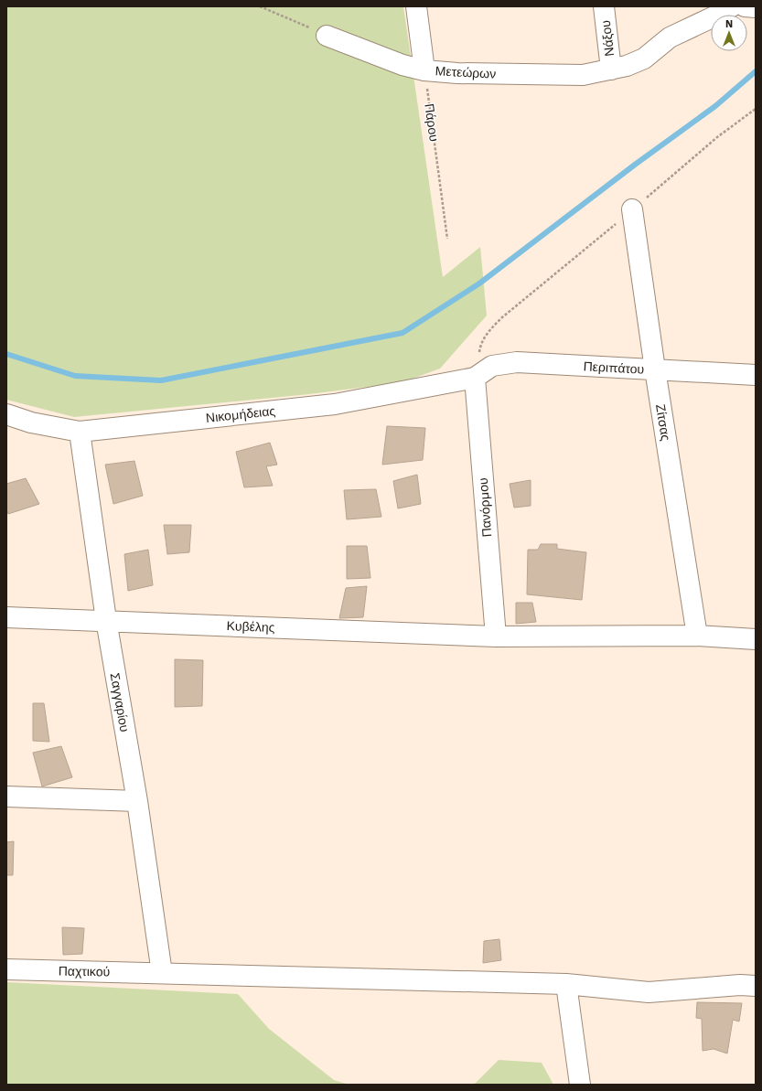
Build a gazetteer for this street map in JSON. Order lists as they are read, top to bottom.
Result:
{
  "streets": {
    "street": [
      "Νάξου",
      "Μετεώρων",
      "Περιπάτου",
      "Νικομήδειας",
      "Ζίτσας",
      "Πανόρμου",
      "Κυβέλης",
      "Σαγγαρίου",
      "Παχτικού"
    ],
    "path": ["Πάρου"]
  },
  "crossings": [
    ["Νάξου", "Μετεώρων"],
    ["Μετεώρων", "Πάρου"],
    ["Περιπάτου", "Νικομήδειας"],
    ["Περιπάτου", "Ζίτσας"],
    ["Περιπάτου", "Πανόρμου"],
    ["Νικομήδειας", "Πανόρμου"],
    ["Νικομήδειας", "Σαγγαρίου"],
    ["Ζίτσας", "Κυβέλης"],
    ["Πανόρμου", "Κυβέλης"],
    ["Κυβέλης", "Σαγγαρίου"],
    ["Σαγγαρίου", "Παχτικού"]
  ],
  "north": "top"
}
